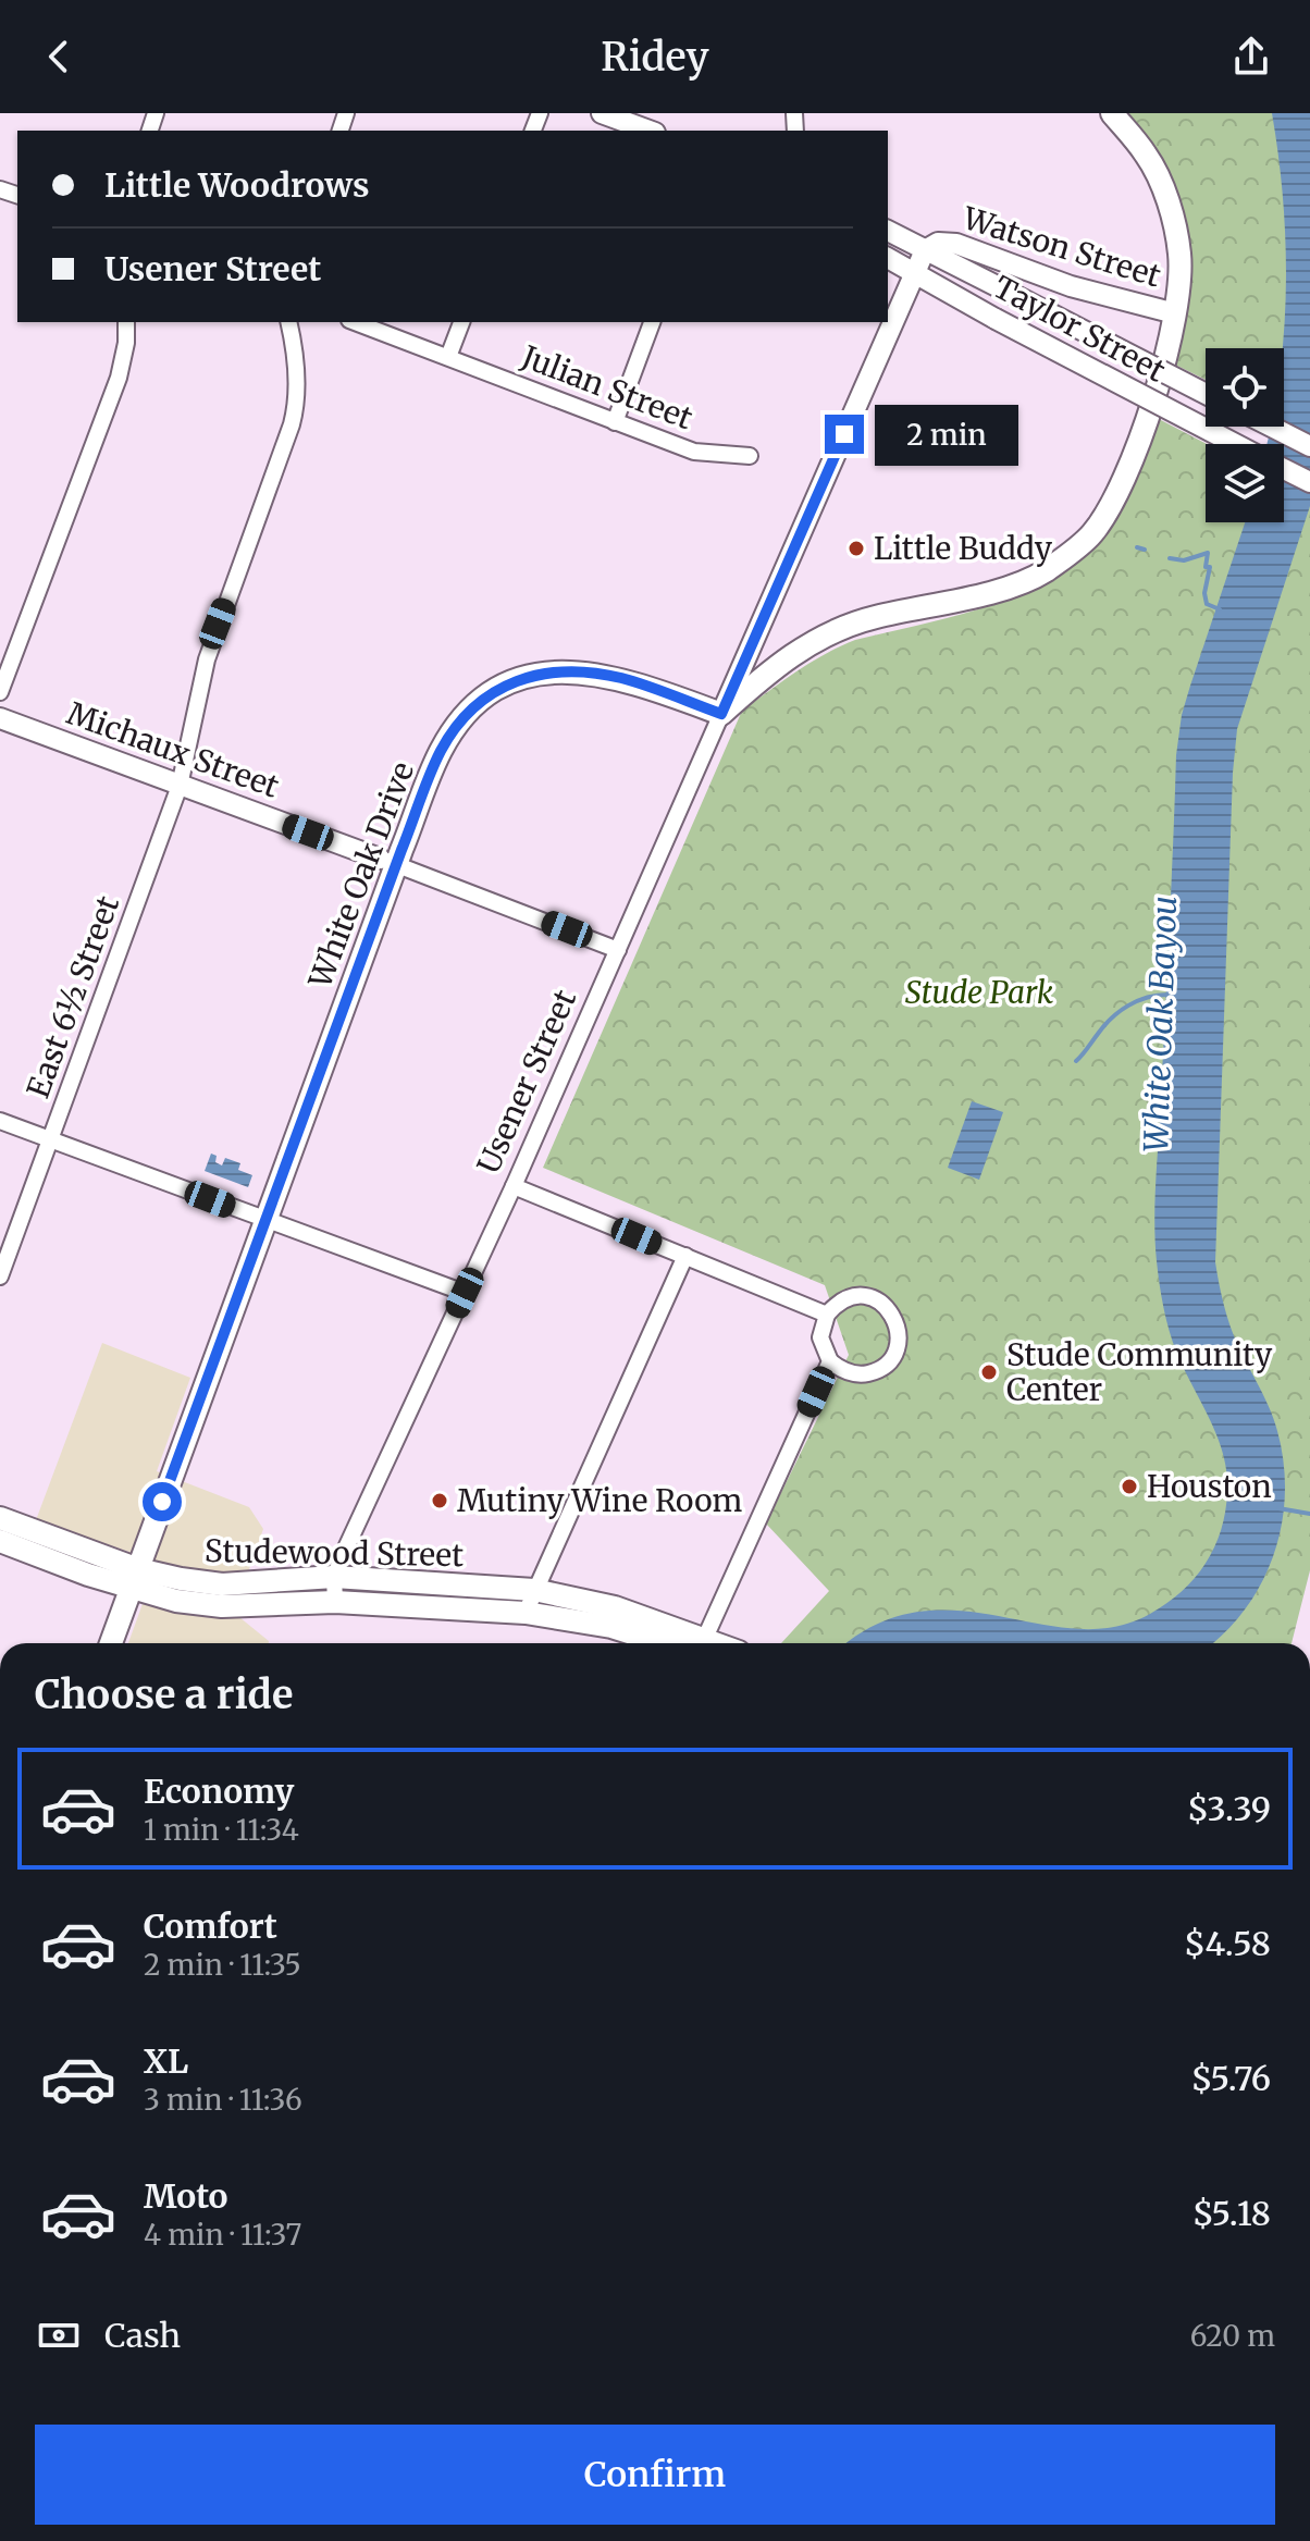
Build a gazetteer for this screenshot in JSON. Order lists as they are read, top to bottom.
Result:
{
  "streets": {
    "main road": ["White Oak Drive", "Studewood Street"],
    "street": [
      "Watson Street",
      "Taylor Street",
      "Julian Street",
      "Michaux Street",
      "East 6½ Street",
      "Usener Street"
    ]
  },
  "crossings": [
    ["Watson Street", "Taylor Street"],
    ["Watson Street", "Usener Street"],
    ["Taylor Street", "Usener Street"],
    ["Michaux Street", "White Oak Drive"],
    ["Michaux Street", "East 6½ Street"],
    ["Michaux Street", "Usener Street"],
    ["White Oak Drive", "Usener Street"],
    ["White Oak Drive", "Studewood Street"],
    ["Usener Street", "Studewood Street"]
  ],
  "water": ["White Oak Bayou"],
  "parks": ["Stude Park"],
  "places": [
    "Little Buddy",
    "Stude Community Center",
    "Houston",
    "Mutiny Wine Room"
  ],
  "page": {
    "header": "Ridey",
    "banner": ["Little Woodrows", "Usener Street"],
    "bubble": "2 min",
    "heading": "Choose a ride",
    "list": [
      {
        "name": "Economy",
        "note": "1 min · 11:34",
        "value": "$3.39"
      },
      {
        "name": "Comfort",
        "note": "2 min · 11:35",
        "value": "$4.58"
      },
      {
        "name": "XL",
        "note": "3 min · 11:36",
        "value": "$5.76"
      },
      {
        "name": "Moto",
        "note": "4 min · 11:37",
        "value": "$5.18"
      }
    ],
    "pay": ["Cash", "620 m"],
    "buttons": "Confirm"
  }
}
